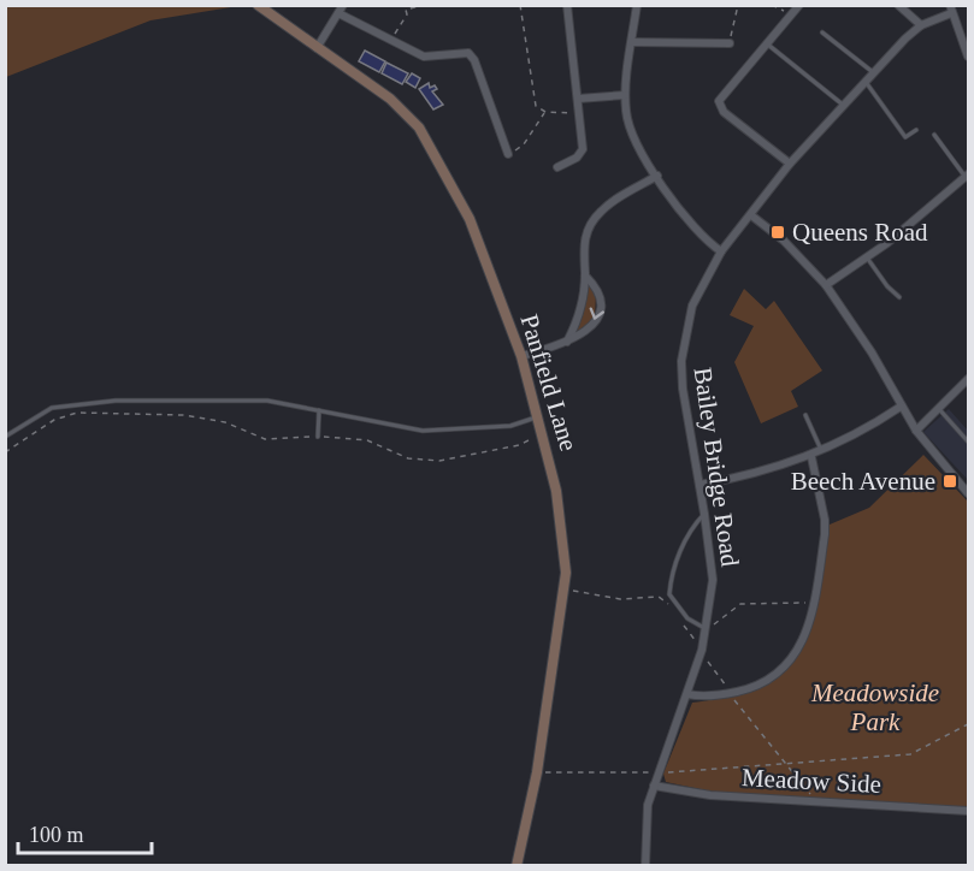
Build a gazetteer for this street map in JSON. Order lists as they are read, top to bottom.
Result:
{
  "streets": {
    "street": ["Panfield Lane", "Bailey Bridge Road", "Meadow Side"]
  },
  "crossings": [
    ["Bailey Bridge Road", "Meadow Side"]
  ],
  "parks": ["Meadowside Park"],
  "places": {
    "transit": ["Queens Road", "Beech Avenue"]
  },
  "scale_bar": "100 m"
}
